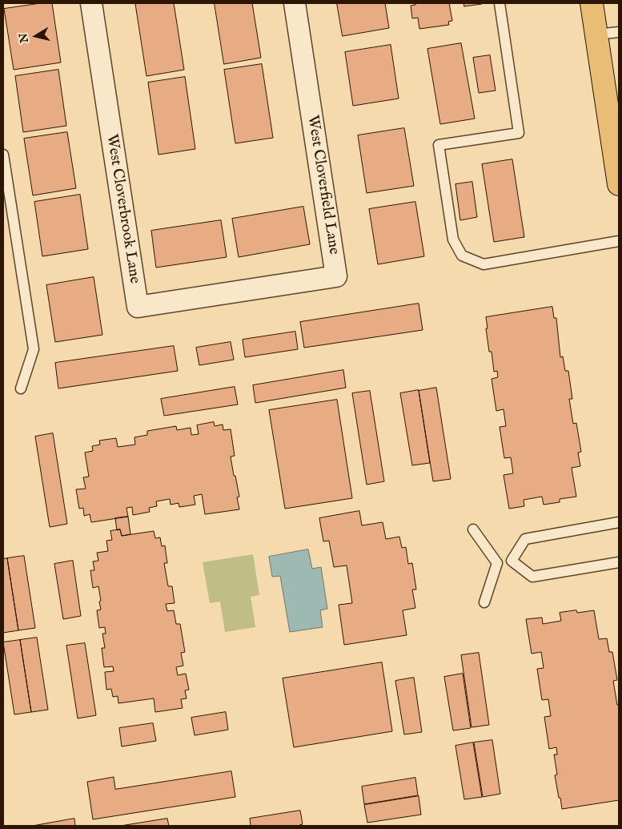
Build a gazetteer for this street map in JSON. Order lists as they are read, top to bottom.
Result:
{
  "streets": {
    "street": ["West Cloverfield Lane", "West Cloverbrook Lane"]
  },
  "crossings": [
    ["West Cloverfield Lane", "West Cloverbrook Lane"]
  ],
  "north": "left"
}
